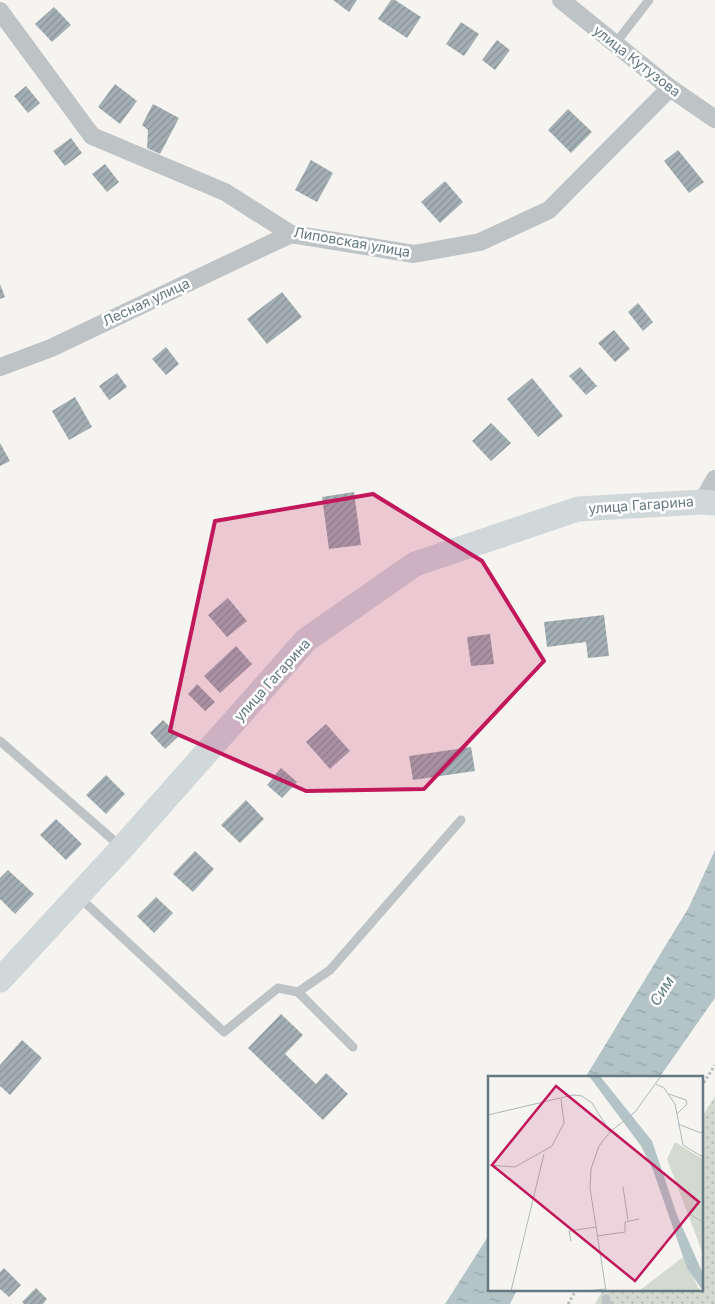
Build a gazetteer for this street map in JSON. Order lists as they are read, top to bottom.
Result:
{
  "streets": {
    "street": [
      "улица Кутузова",
      "Липовская улица",
      "Лесная улица",
      "улица Гагарина"
    ]
  },
  "crossings": [
    ["улица Кутузова", "Липовская улица"],
    ["Липовская улица", "Лесная улица"]
  ],
  "water": ["Сим"]
}
